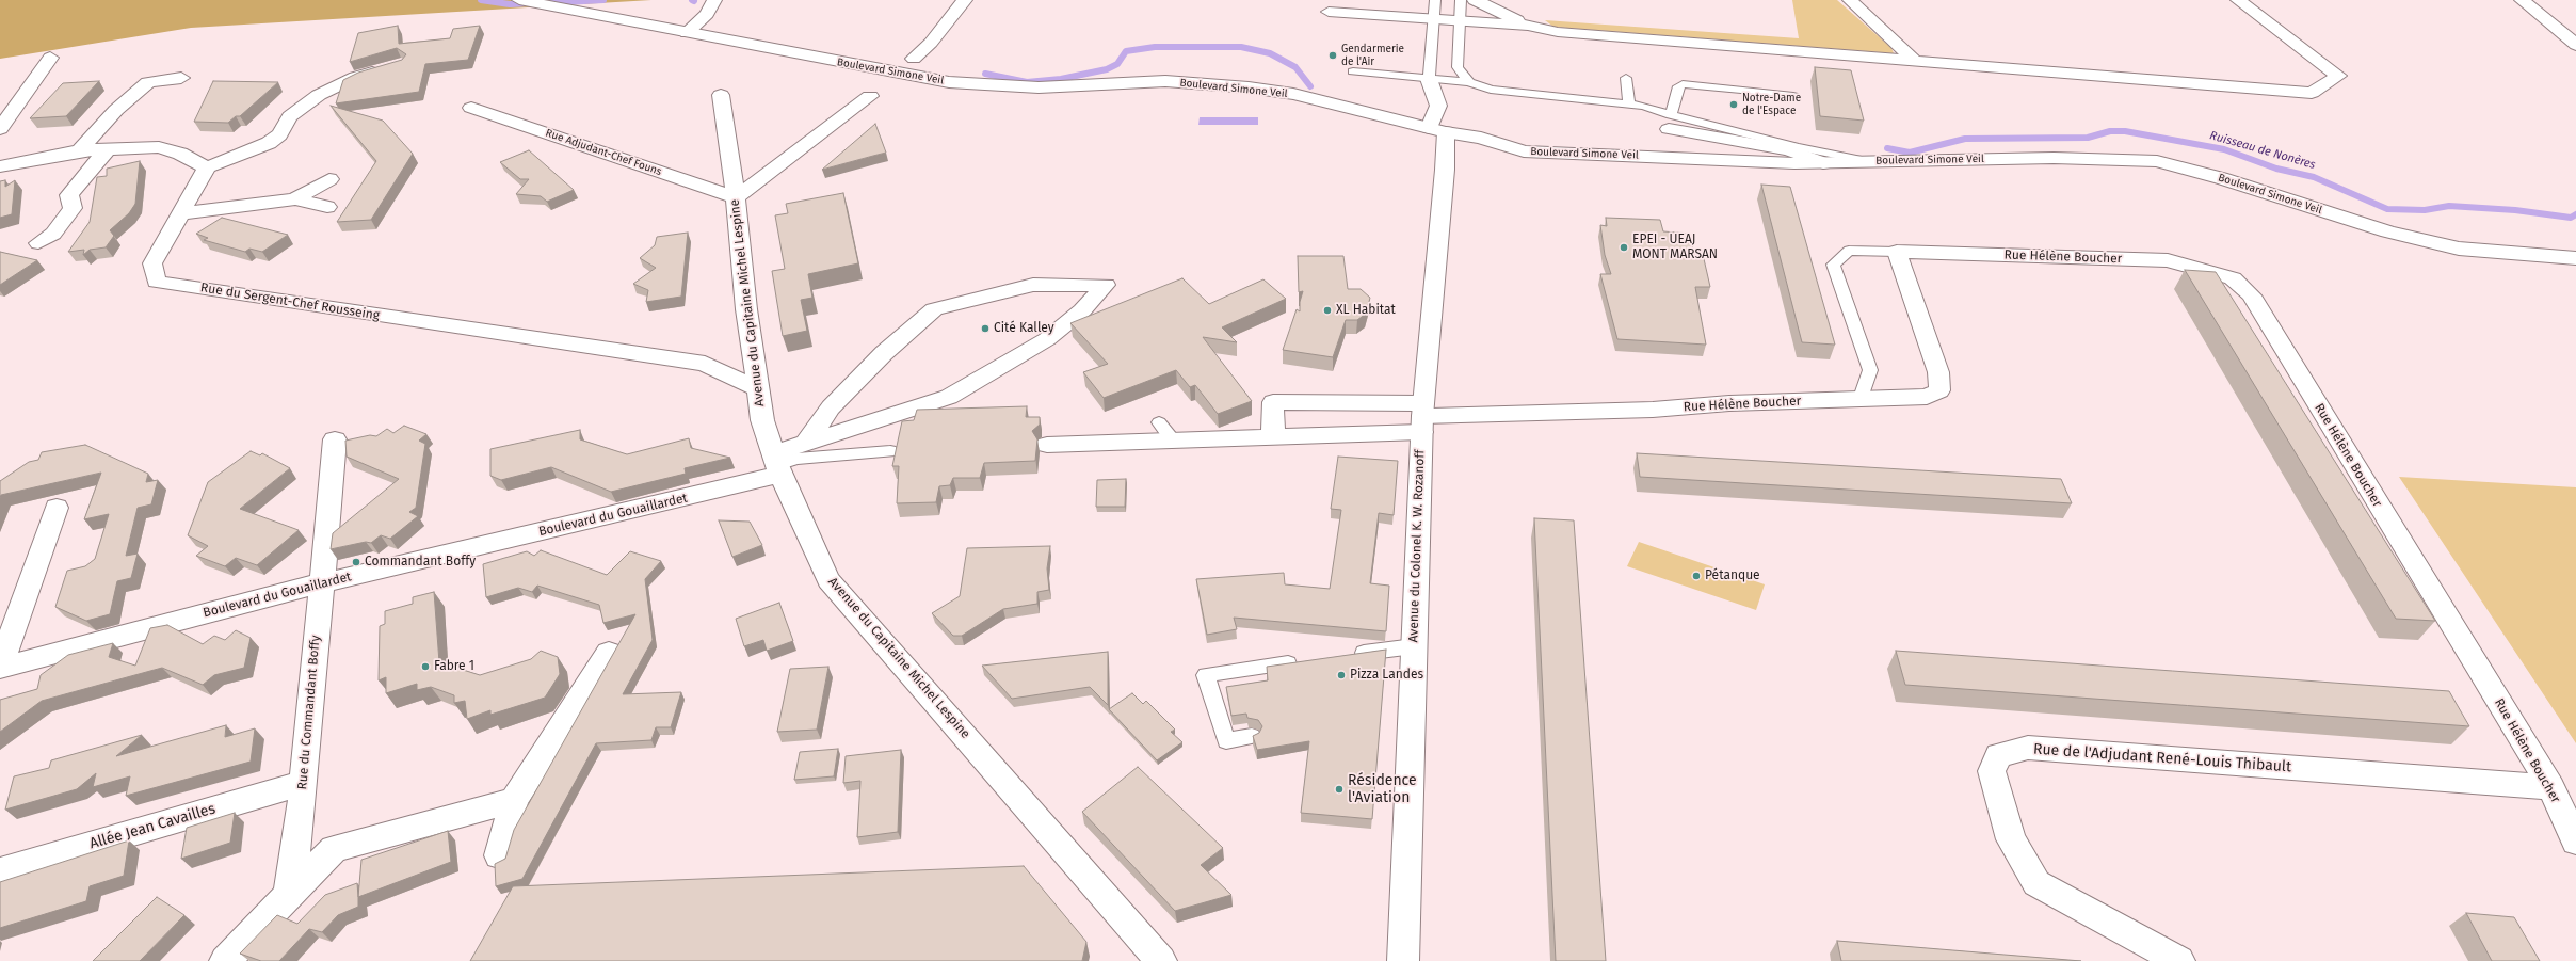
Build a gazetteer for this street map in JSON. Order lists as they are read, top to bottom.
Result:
{
  "streets": {
    "street": [
      "Boulevard Simone Veil",
      "Rue Adjudant-Chef Founs",
      "Rue Hélène Boucher",
      "Rue du Sergent-Chef Rousseing",
      "Avenue du Capitaine Michel Lespine",
      "Boulevard du Gouaillardet",
      "Avenue du Colonel K. W. Rozanoff",
      "Rue du Commandant Boffy",
      "Rue de l'Adjudant René-Louis Thibault",
      "Allée Jean Cavailles"
    ]
  },
  "crossings": [
    ["Boulevard Simone Veil", "Avenue du Colonel K. W. Rozanoff"],
    ["Rue Adjudant-Chef Founs", "Avenue du Capitaine Michel Lespine"],
    ["Rue Hélène Boucher", "Avenue du Colonel K. W. Rozanoff"],
    ["Rue Hélène Boucher", "Rue de l'Adjudant René-Louis Thibault"],
    ["Rue du Sergent-Chef Rousseing", "Avenue du Capitaine Michel Lespine"],
    ["Avenue du Capitaine Michel Lespine", "Boulevard du Gouaillardet"],
    ["Boulevard du Gouaillardet", "Rue du Commandant Boffy"],
    ["Rue du Commandant Boffy", "Allée Jean Cavailles"]
  ],
  "water": ["Ruisseau de Nonères"],
  "places": [
    "Gendarmerie de l'Air",
    "Notre-Dame de l'Espace",
    "EPEI - UEAJ MONT MARSAN",
    "XL Habitat",
    "Cité Kalley",
    "Commandant Boffy",
    "Pétanque",
    "Fabre 1",
    "Pizza Landes",
    "Résidence l'Aviation"
  ]
}
